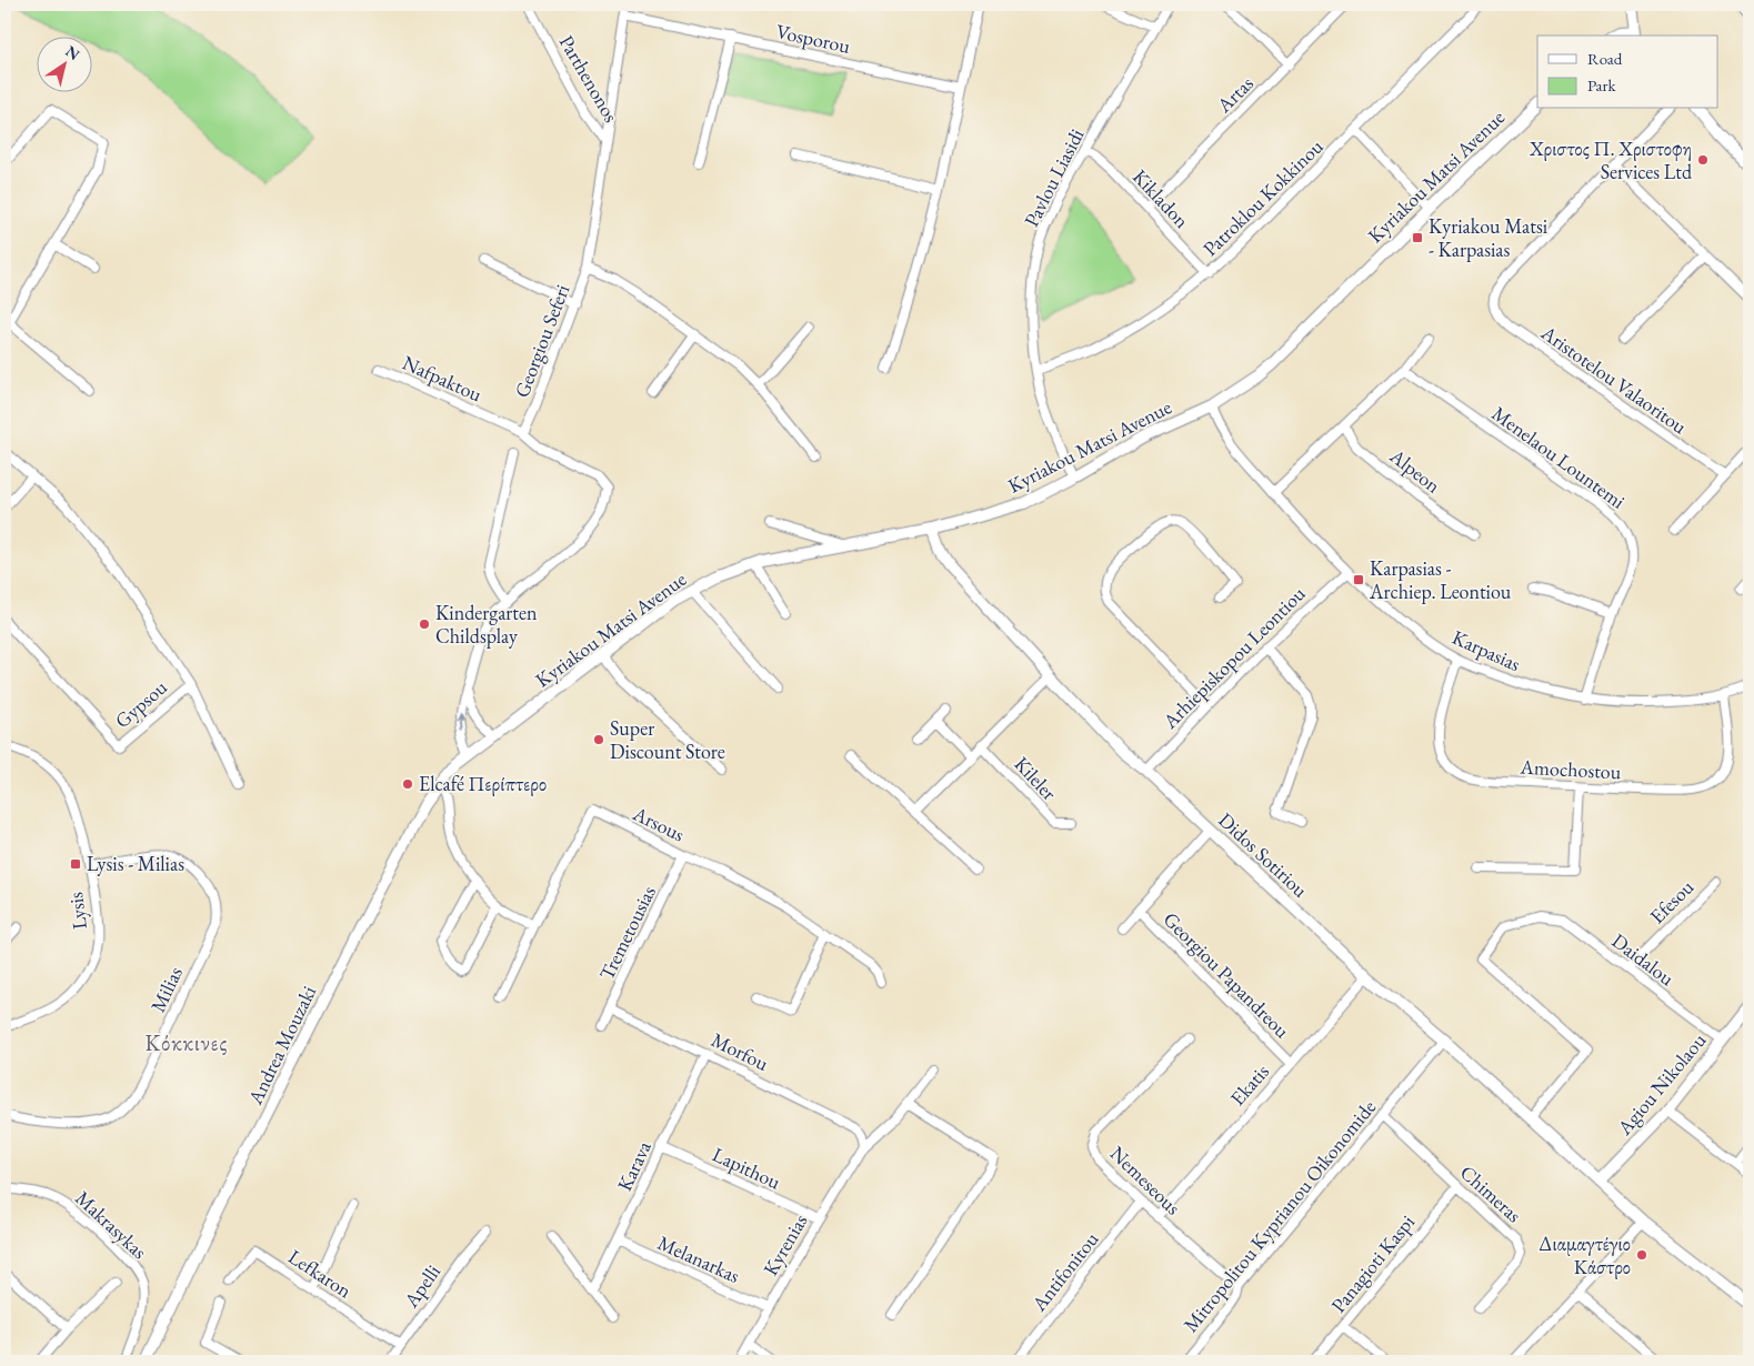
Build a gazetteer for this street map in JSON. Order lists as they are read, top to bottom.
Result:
{
  "streets": {
    "street": [
      "Vosporou",
      "Parthenonos",
      "Artas",
      "Kyriakou Matsi Avenue",
      "Pavlou Liasidi",
      "Patroklou Kokkinou",
      "Kikladon",
      "Georgiou Seferi",
      "Nafpaktou",
      "Aristotelou Valaoritou",
      "Menelaou Lountemi",
      "Alpeon",
      "Karpasias",
      "Arhiepiskopou Leontiou",
      "Gypsou",
      "Amochostou",
      "Kileler",
      "Arsous",
      "Didos Sotiriou",
      "Efesou",
      "Lysis",
      "Tremetousias",
      "Daidalou",
      "Georgiou Papandreou",
      "Milias",
      "Andrea Mouzaki",
      "Morfou",
      "Agiou Nikolaou",
      "Ekatis",
      "Karava",
      "Lapithou",
      "Nemeseous",
      "Chimeras",
      "Mitropolitou Kyprianou Oikonomide",
      "Makrasykas",
      "Kyrenias",
      "Melanarkas",
      "Panagioti Kaspi",
      "Antifonitou",
      "Lefkaron",
      "Apelli"
    ]
  },
  "crossings": [
    ["Vosporou", "Georgiou Seferi"],
    ["Parthenonos", "Georgiou Seferi"],
    ["Artas", "Kikladon"],
    ["Kyriakou Matsi Avenue", "Pavlou Liasidi"],
    ["Kyriakou Matsi Avenue", "Karpasias"],
    ["Kyriakou Matsi Avenue", "Didos Sotiriou"],
    ["Kyriakou Matsi Avenue", "Andrea Mouzaki"],
    ["Pavlou Liasidi", "Patroklou Kokkinou"],
    ["Pavlou Liasidi", "Kikladon"],
    ["Patroklou Kokkinou", "Kikladon"],
    ["Georgiou Seferi", "Nafpaktou"],
    ["Menelaou Lountemi", "Karpasias"],
    ["Karpasias", "Arhiepiskopou Leontiou"],
    ["Karpasias", "Amochostou"],
    ["Arhiepiskopou Leontiou", "Didos Sotiriou"],
    ["Arsous", "Tremetousias"],
    ["Didos Sotiriou", "Daidalou"],
    ["Didos Sotiriou", "Agiou Nikolaou"],
    ["Didos Sotiriou", "Ekatis"],
    ["Didos Sotiriou", "Mitropolitou Kyprianou Oikonomide"],
    ["Efesou", "Daidalou"],
    ["Lysis", "Milias"],
    ["Tremetousias", "Morfou"],
    ["Daidalou", "Agiou Nikolaou"],
    ["Georgiou Papandreou", "Ekatis"],
    ["Morfou", "Karava"],
    ["Morfou", "Kyrenias"],
    ["Ekatis", "Nemeseous"],
    ["Karava", "Lapithou"],
    ["Karava", "Melanarkas"],
    ["Lapithou", "Kyrenias"],
    ["Nemeseous", "Mitropolitou Kyprianou Oikonomide"],
    ["Nemeseous", "Antifonitou"],
    ["Chimeras", "Mitropolitou Kyprianou Oikonomide"],
    ["Chimeras", "Panagioti Kaspi"],
    ["Kyrenias", "Melanarkas"],
    ["Lefkaron", "Apelli"]
  ],
  "districts": ["Κόκκινες"],
  "places": {
    "other": [
      "Χριστος Π. Χριστοφη Services Ltd",
      "Kindergarten Childsplay",
      "Super Discount Store",
      "Elcafé Περίπτερο",
      "Διαμαγτέγιο Κάστρο"
    ],
    "transit": ["Kyriakou Matsi - Karpasias", "Karpasias - Archiep. Leontiou", "Lysis - Milias"]
  },
  "legend": ["Road", "Park"],
  "north": "top right"
}
